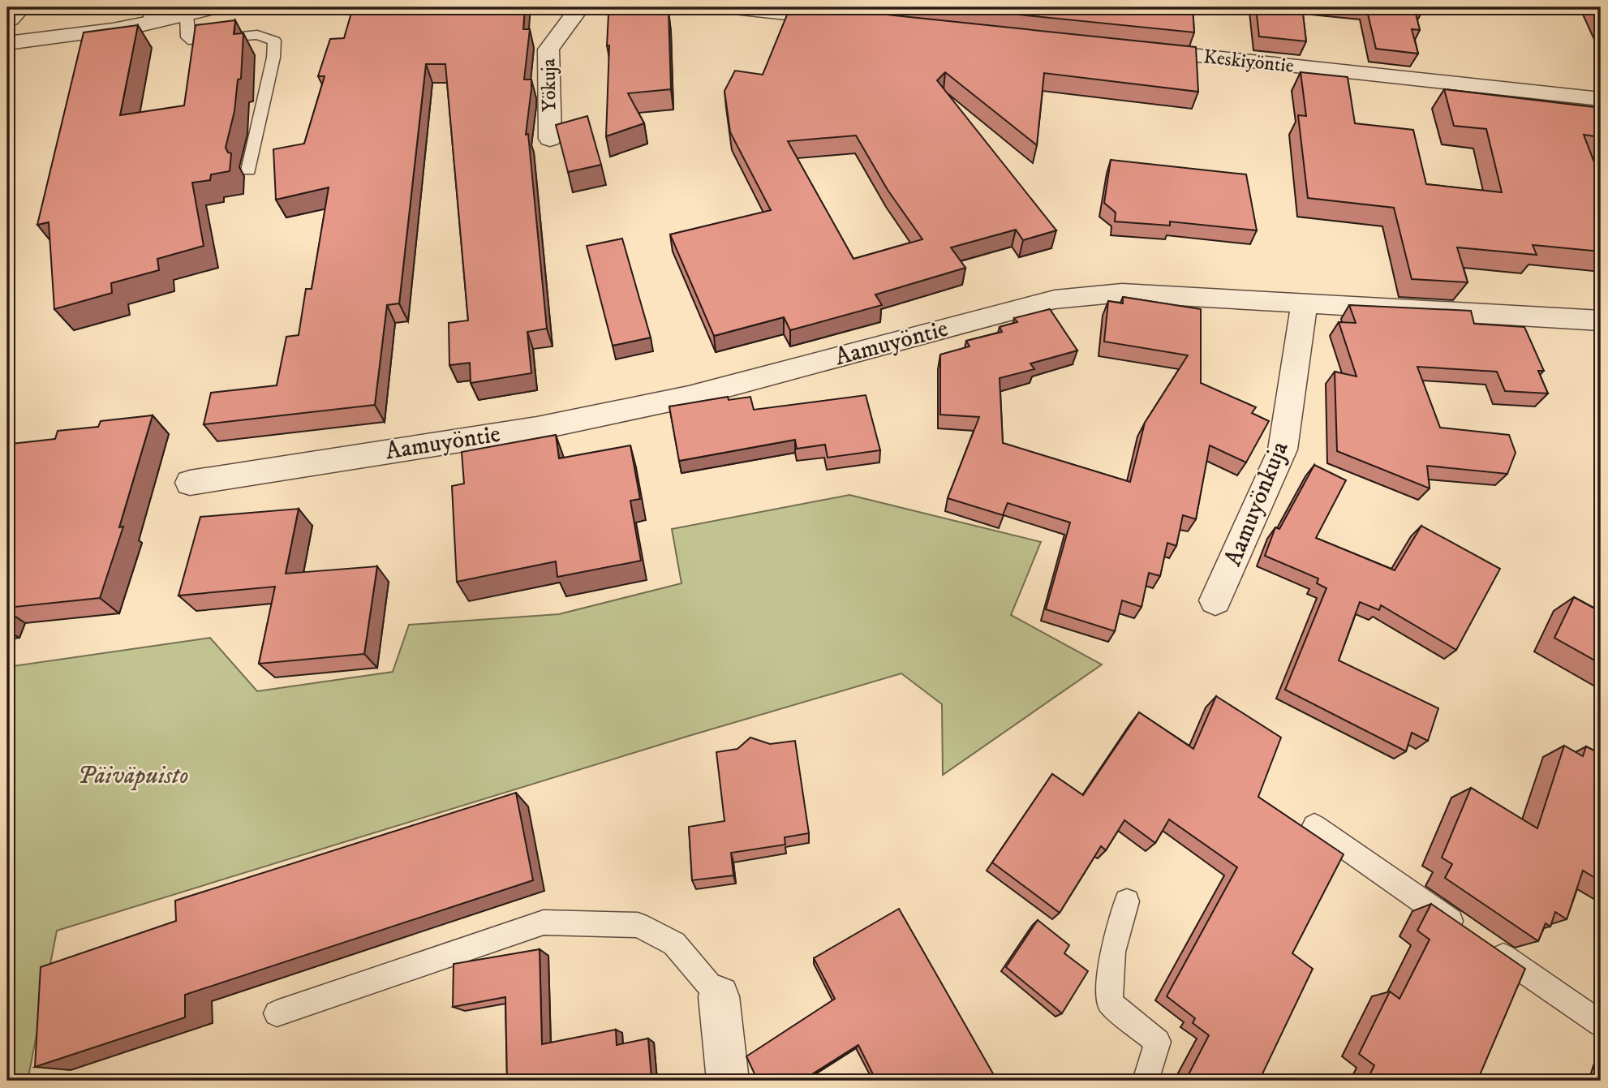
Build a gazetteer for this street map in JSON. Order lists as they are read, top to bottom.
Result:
{
  "streets": {
    "street": [
      "Keskiyöntie",
      "Yökuja",
      "Aamuyöntie",
      "Aamuyönkuja"
    ]
  },
  "crossings": [
    ["Aamuyöntie", "Aamuyönkuja"]
  ],
  "parks": ["Päiväpuisto"]
}
